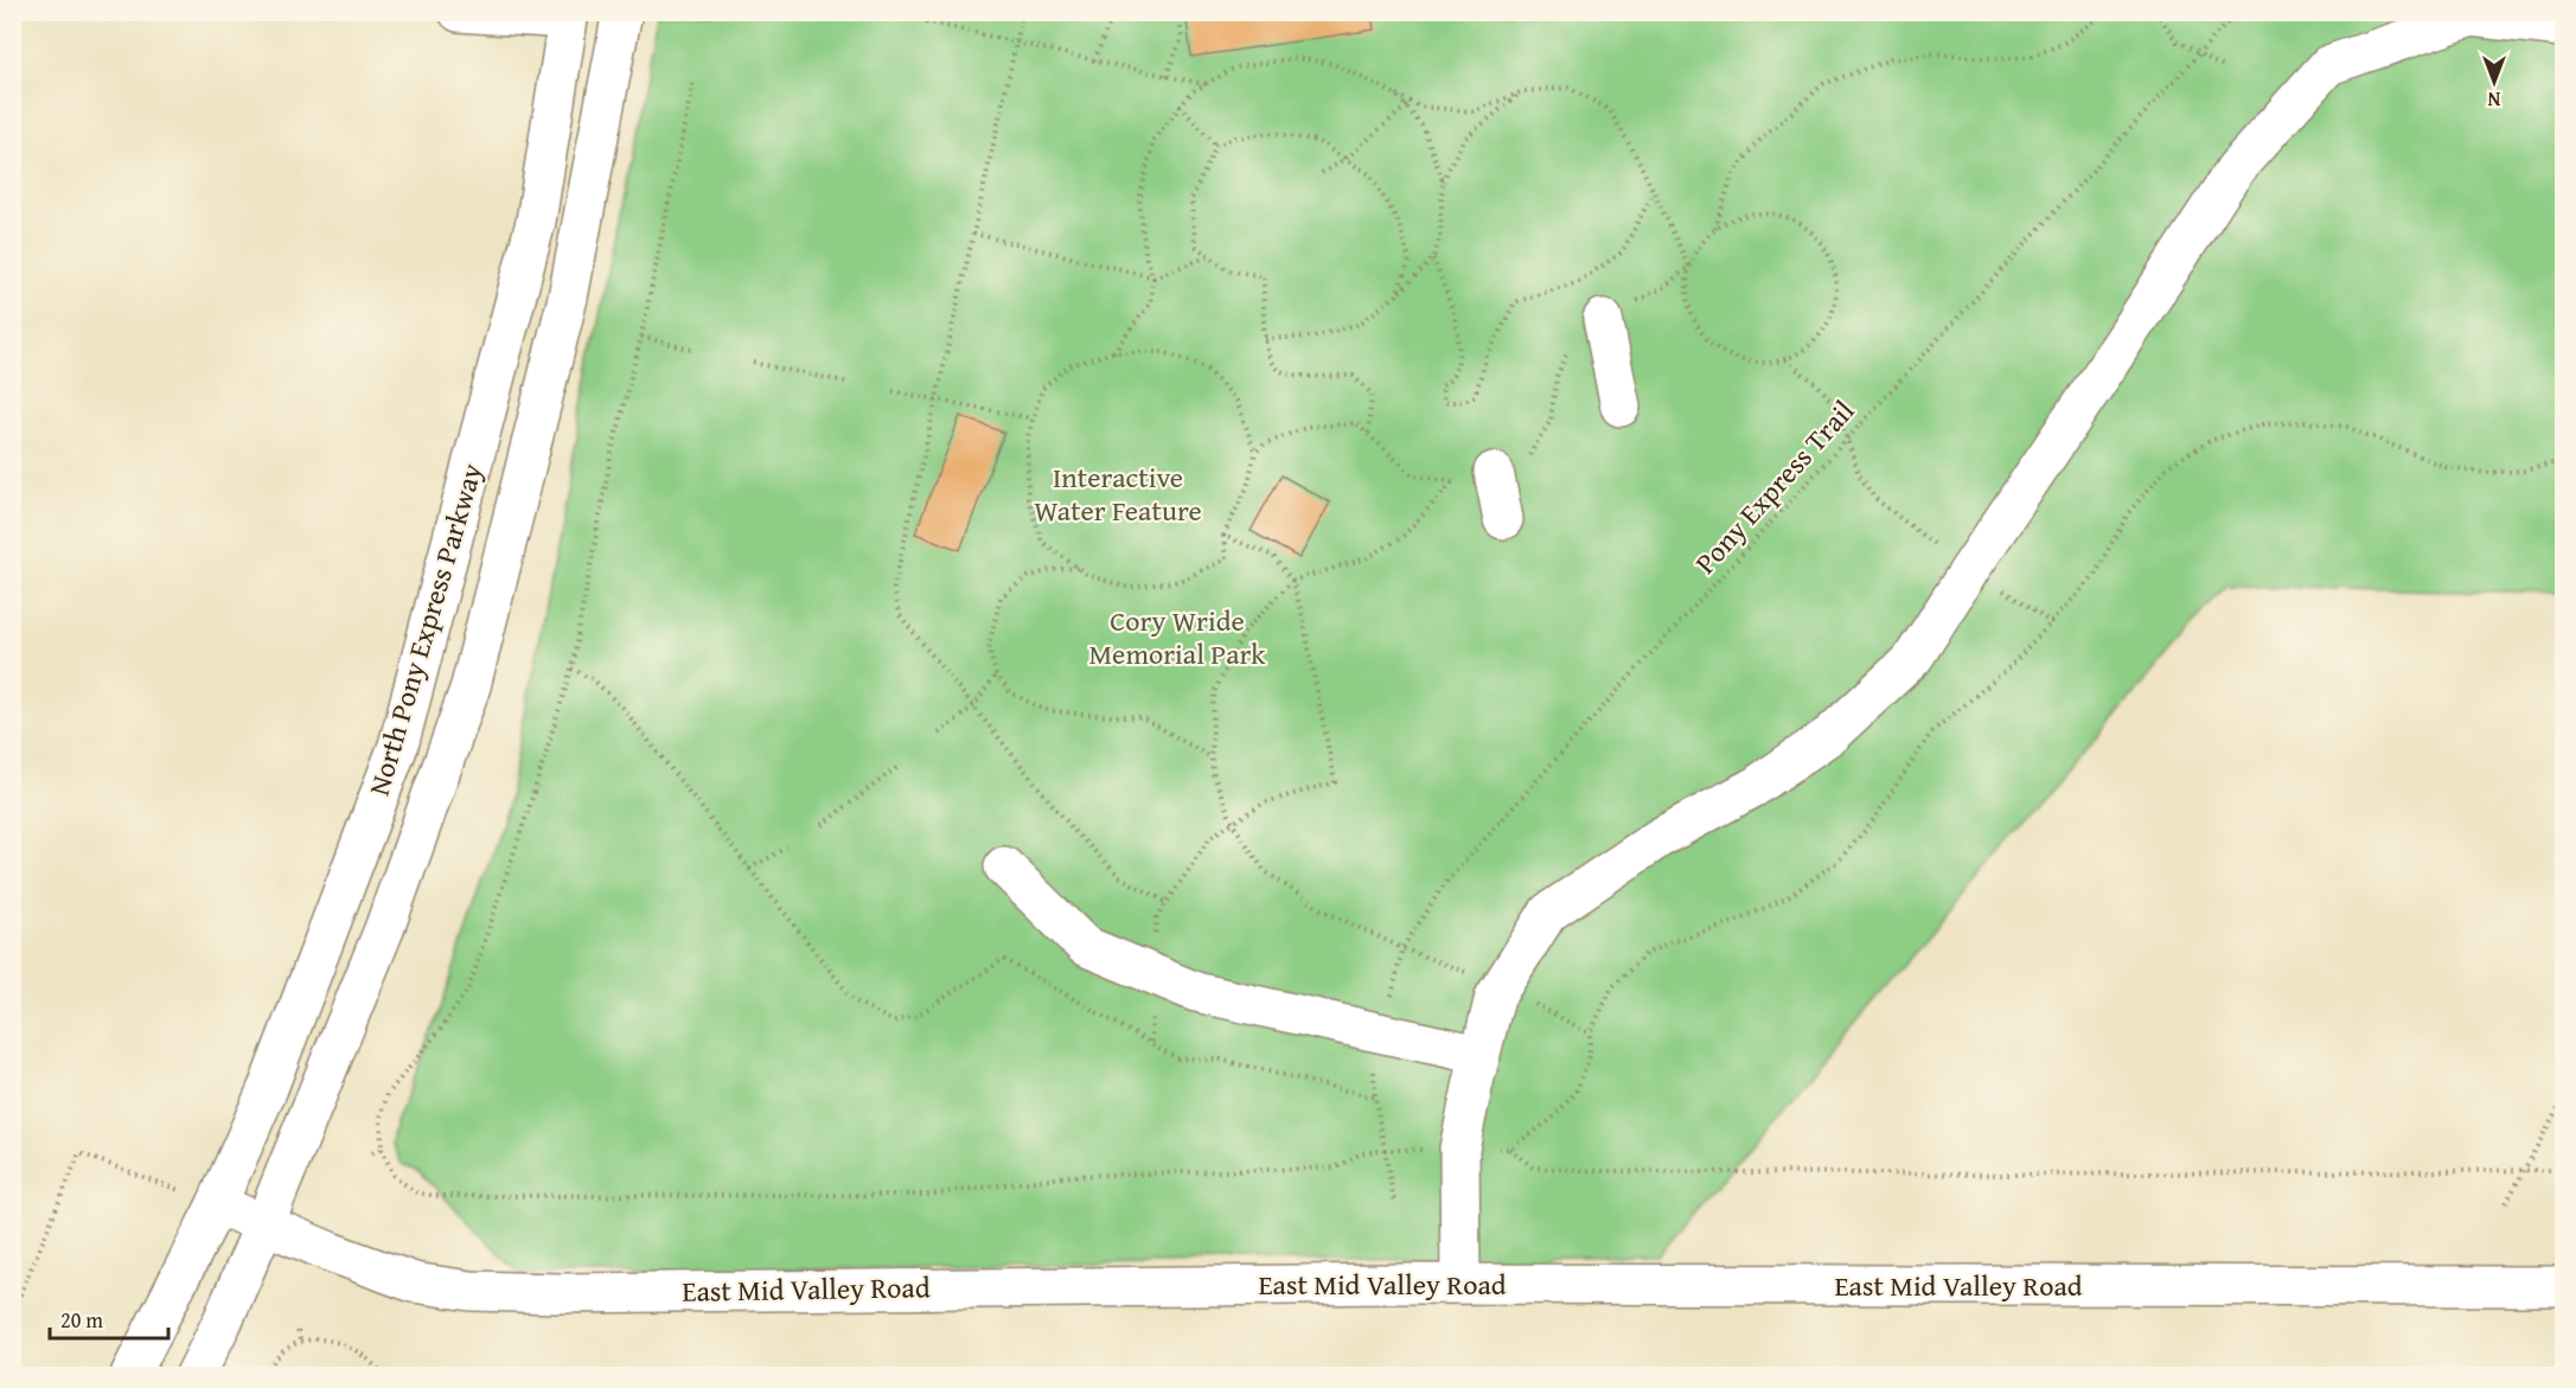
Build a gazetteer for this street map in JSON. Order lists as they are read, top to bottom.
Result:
{
  "streets": {
    "main road": ["North Pony Express Parkway", "East Mid Valley Road"],
    "path": ["Pony Express Trail"]
  },
  "crossings": [
    ["North Pony Express Parkway", "East Mid Valley Road"]
  ],
  "parks": ["Interactive Water Feature", "Cory Wride Memorial Park"],
  "scale_bar": "20 m",
  "north": "bottom"
}
